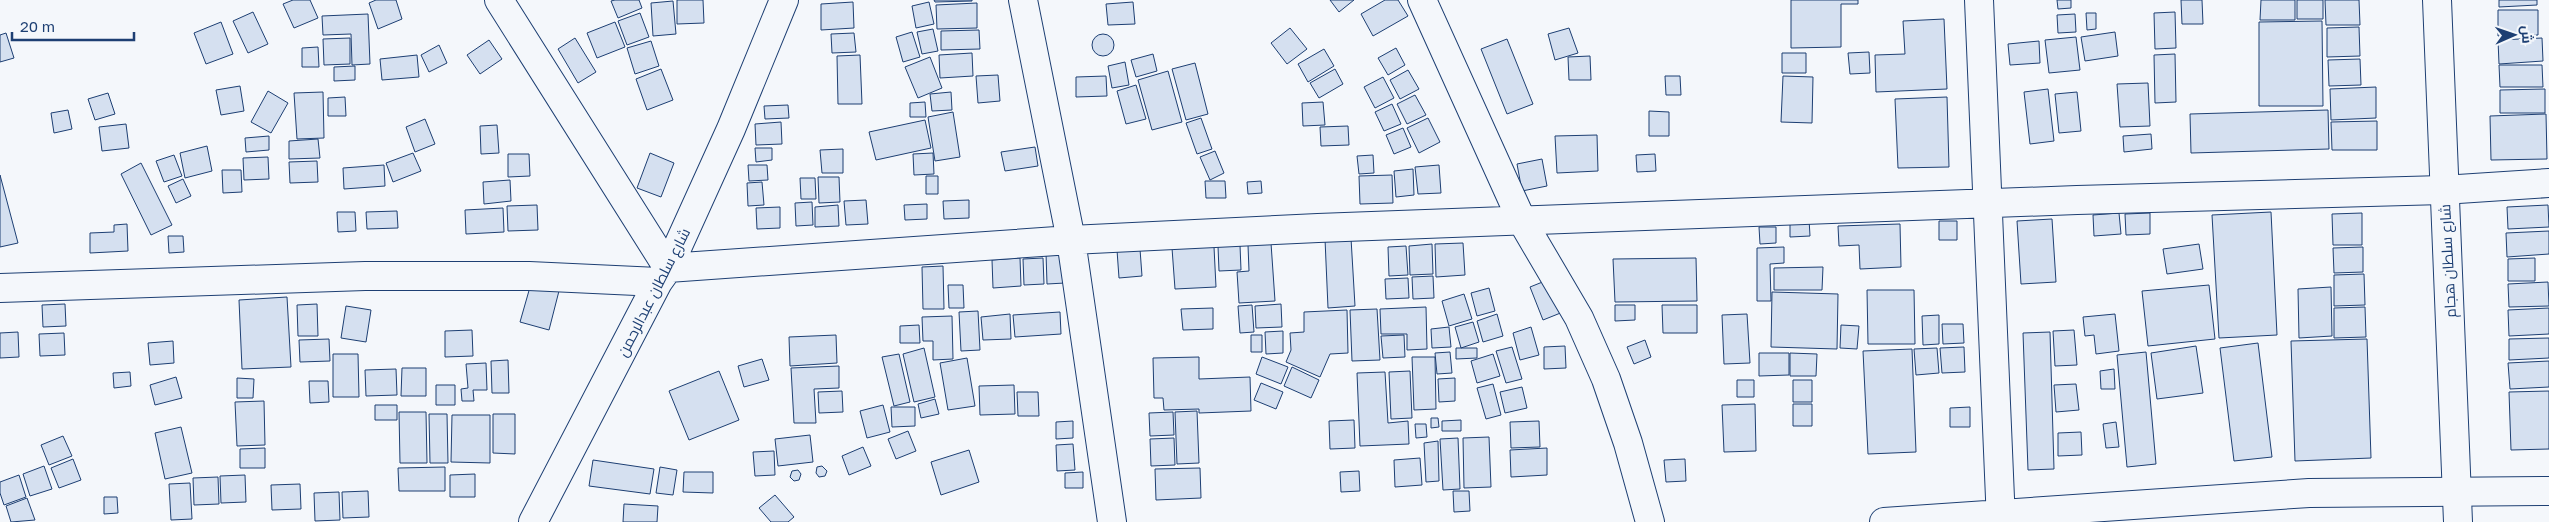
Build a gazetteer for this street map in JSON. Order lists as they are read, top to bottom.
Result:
{
  "streets": {
    "main road": ["شارع سلطان هجام", "شارع سلطان عبدالرحمن"]
  },
  "scale_bar": "20 m",
  "north": "right"
}
